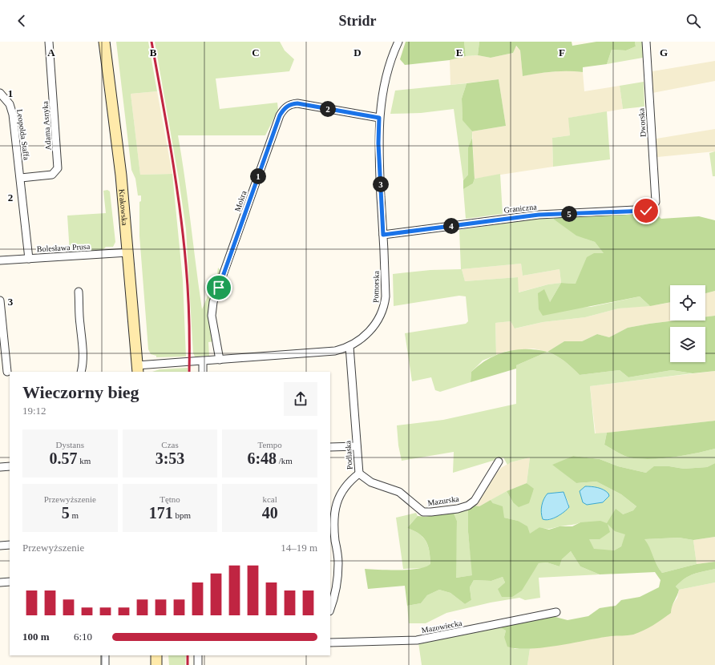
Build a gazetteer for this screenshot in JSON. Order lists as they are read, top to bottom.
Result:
{
  "streets": {
    "main road": ["Krakowska"],
    "street": [
      "Dworska",
      "Adama Asnyka",
      "Leopolda Staffa",
      "Mokra",
      "Graniczna",
      "Bolesława Prusa",
      "Pomorska",
      "Podlaska",
      "Mazurska",
      "Mazowiecka"
    ]
  },
  "crossings": [
    ["Dworska", "Graniczna"],
    ["Adama Asnyka", "Leopolda Staffa"],
    ["Leopolda Staffa", "Bolesława Prusa"],
    ["Mokra", "Pomorska"],
    ["Krakowska", "Bolesława Prusa"],
    ["Krakowska", "Pomorska"],
    ["Graniczna", "Pomorska"],
    ["Pomorska", "Podlaska"],
    ["Podlaska", "Mazurska"]
  ],
  "page": {
    "header": "Stridr",
    "pins": [
      "2",
      "1",
      "3",
      "5",
      "4"
    ],
    "heading": ["Wieczorny bieg", "19:12"],
    "stats": [
      ["Dystans", "0.57 km"],
      ["Czas", "3:53"],
      ["Tempo", "6:48 /km"],
      ["Przewyższenie", "5 m"],
      ["Tętno", "171 bpm"],
      ["kcal", "40"]
    ],
    "chart": ["Przewyższenie", "14–19 m"],
    "list": [
      {
        "name": "100 m",
        "note": "6:10"
      }
    ]
  },
  "grid": {
    "columns": [
      "A",
      "B",
      "C",
      "D",
      "E",
      "F",
      "G"
    ],
    "rows": ["1", "2", "3"]
  }
}
